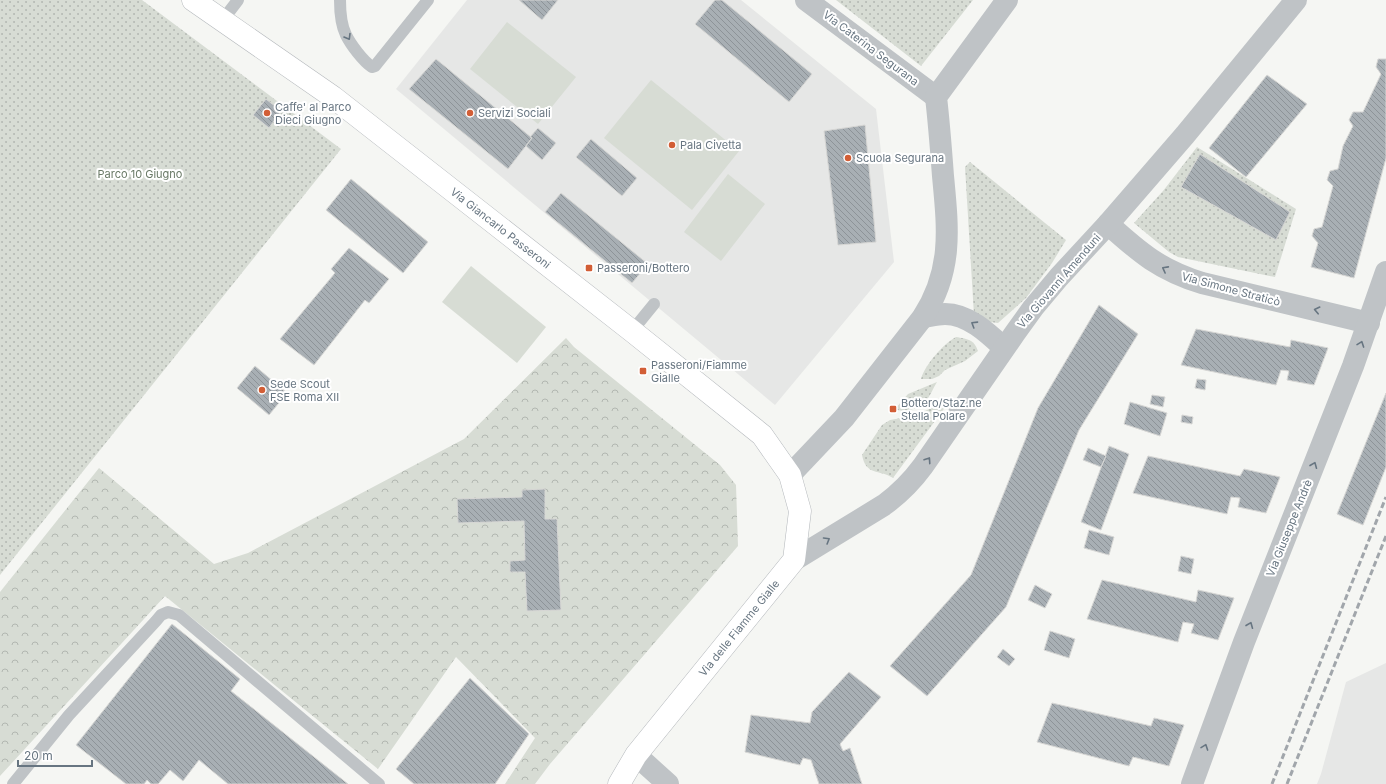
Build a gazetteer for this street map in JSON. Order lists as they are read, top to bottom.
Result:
{
  "streets": {
    "street": [
      "Via Caterina Segurana",
      "Via Giancarlo Passeroni",
      "Via Giovanni Amenduni",
      "Via Simone Straticò",
      "Via Giuseppe Andrè",
      "Via delle Fiamme Gialle"
    ]
  },
  "crossings": [
    ["Via Giovanni Amenduni", "Via Simone Straticò"],
    ["Via Giovanni Amenduni", "Via delle Fiamme Gialle"],
    ["Via Simone Straticò", "Via Giuseppe Andrè"]
  ],
  "one_way": ["Via Simone Straticò", "Via Giuseppe Andrè"],
  "parks": ["Parco 10 Giugno"],
  "places": {
    "other": [
      "Caffe' al Parco Dieci Giugno",
      "Servizi Sociali",
      "Pala Civetta",
      "Scuola Segurana",
      "Sede Scout FSE Roma XII"
    ],
    "transit": ["Passeroni/Bottero", "Passeroni/Fiamme Gialle", "Bottero/Staz.ne Stella Polare"]
  },
  "scale_bar": "20 m"
}
